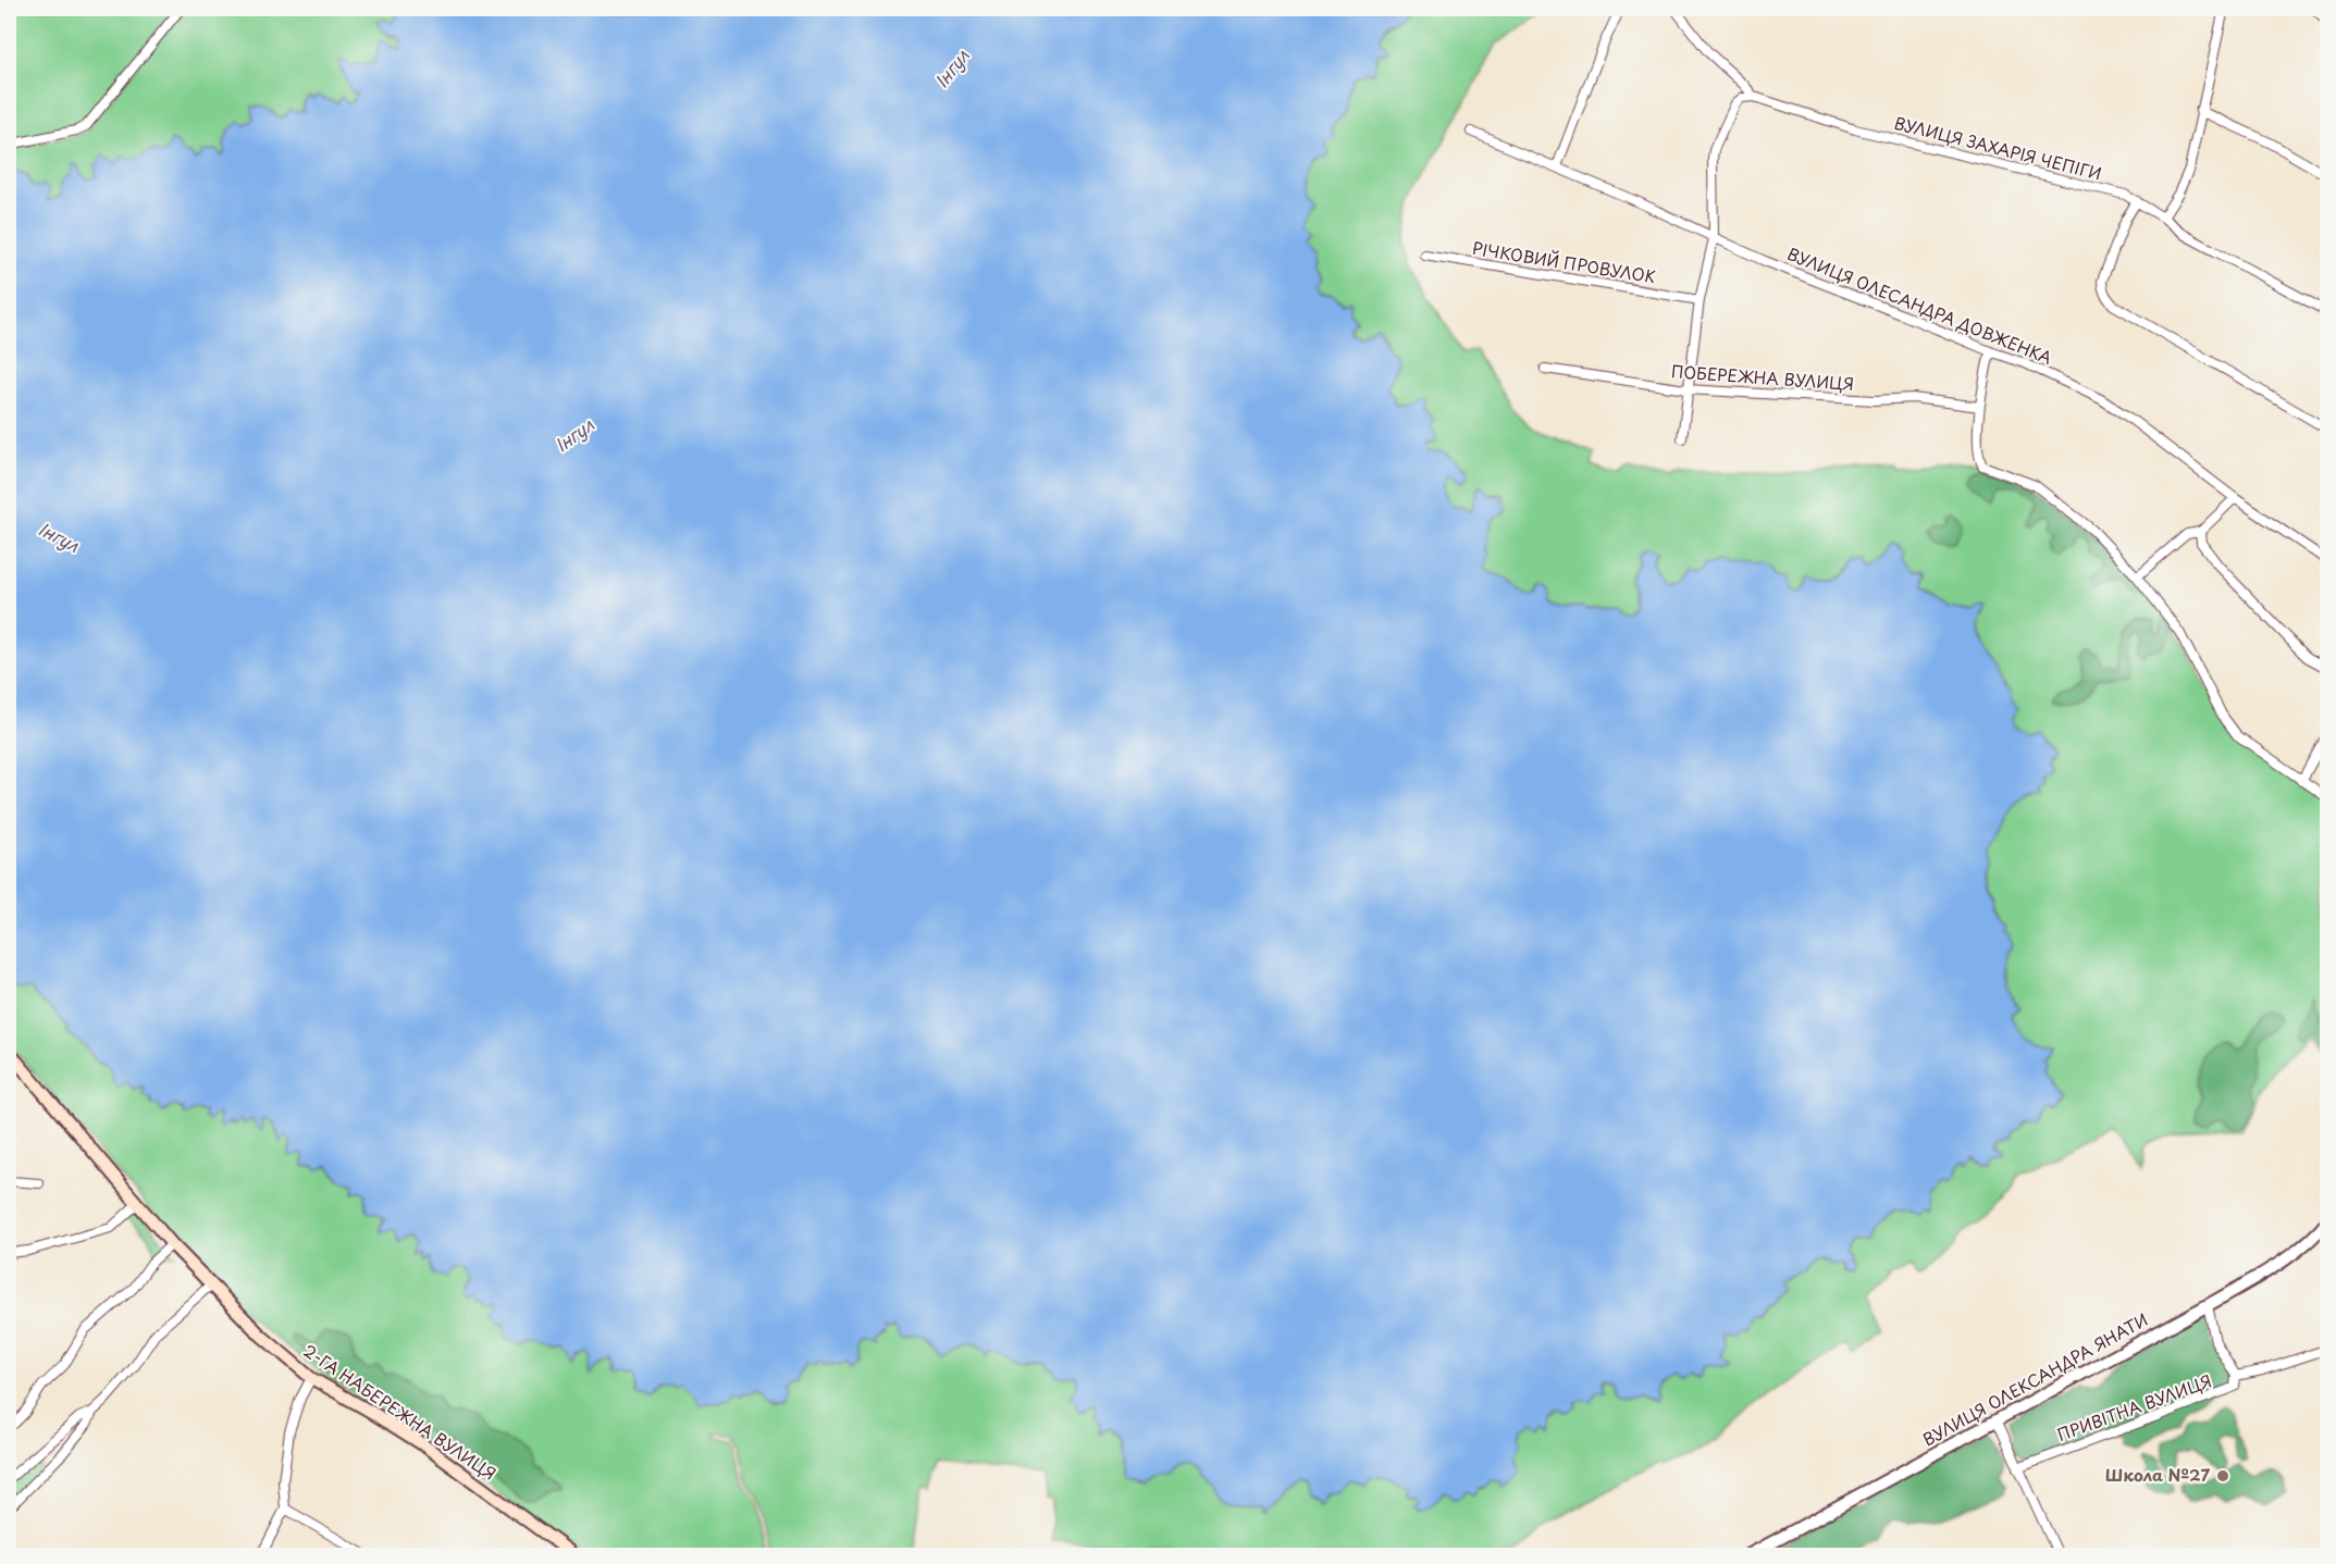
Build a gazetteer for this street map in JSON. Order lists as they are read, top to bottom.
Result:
{
  "streets": {
    "main road": ["2-ГА НАБЕРЕЖНА ВУЛИЦЯ"],
    "street": [
      "ВУЛИЦЯ ЗАХАРІЯ ЧЕПІГИ",
      "РІЧКОВИЙ ПРОВУЛОК",
      "ВУЛИЦЯ ОЛЕСАНДРА ДОВЖЕНКА",
      "ПОБЕРЕЖНА ВУЛИЦЯ",
      "ВУЛИЦЯ ОЛЕКСАНДРА ЯНАТИ",
      "ПРИВІТНА ВУЛИЦЯ"
    ]
  },
  "water": ["Інгул"],
  "places": ["Школа №27"]
}
